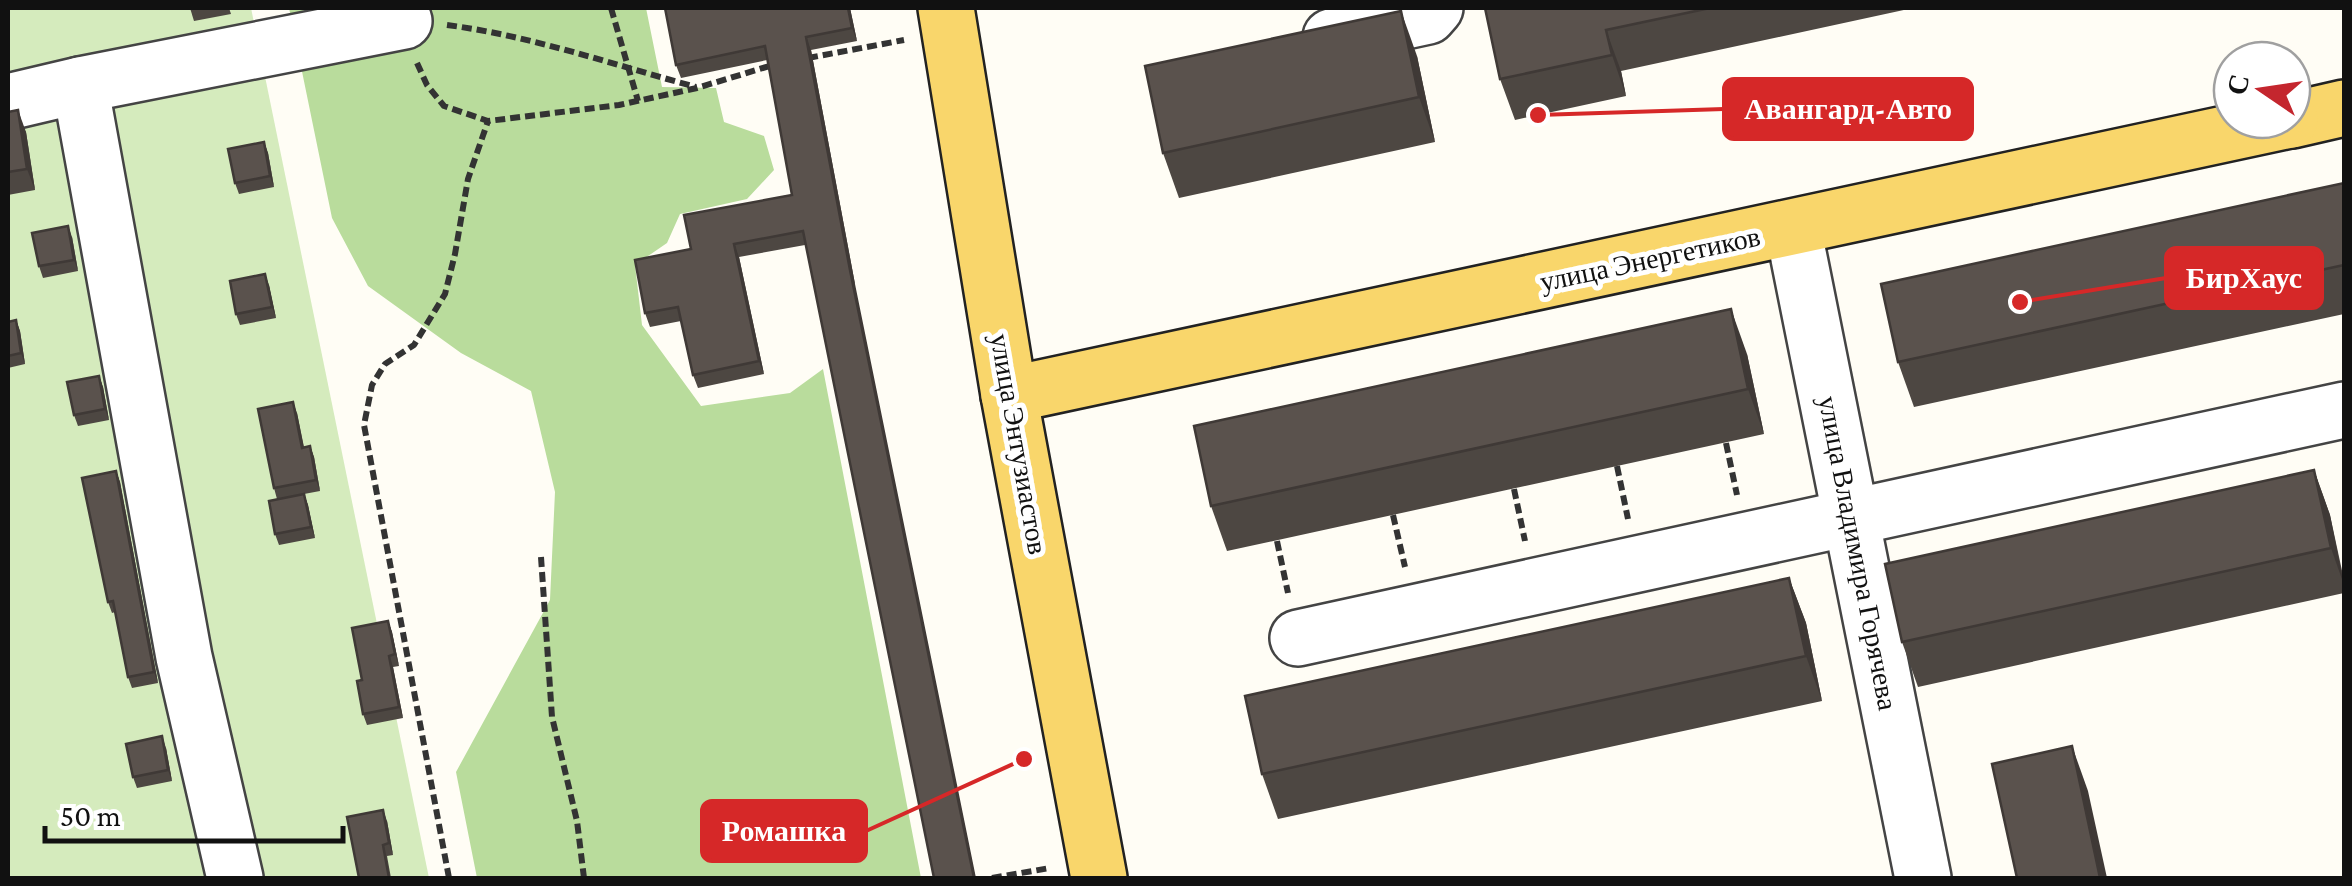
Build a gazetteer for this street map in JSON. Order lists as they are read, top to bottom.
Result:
{
  "streets": {
    "main road": ["улица Энергетиков", "улица Энтузиастов"],
    "street": ["улица Владимира Горячева"]
  },
  "crossings": [
    ["улица Энергетиков", "улица Энтузиастов"],
    ["улица Энергетиков", "улица Владимира Горячева"]
  ],
  "places": ["Авангард-Авто", "БирХаус", "Ромашка"],
  "scale_bar": "50 m",
  "north": "left"
}
